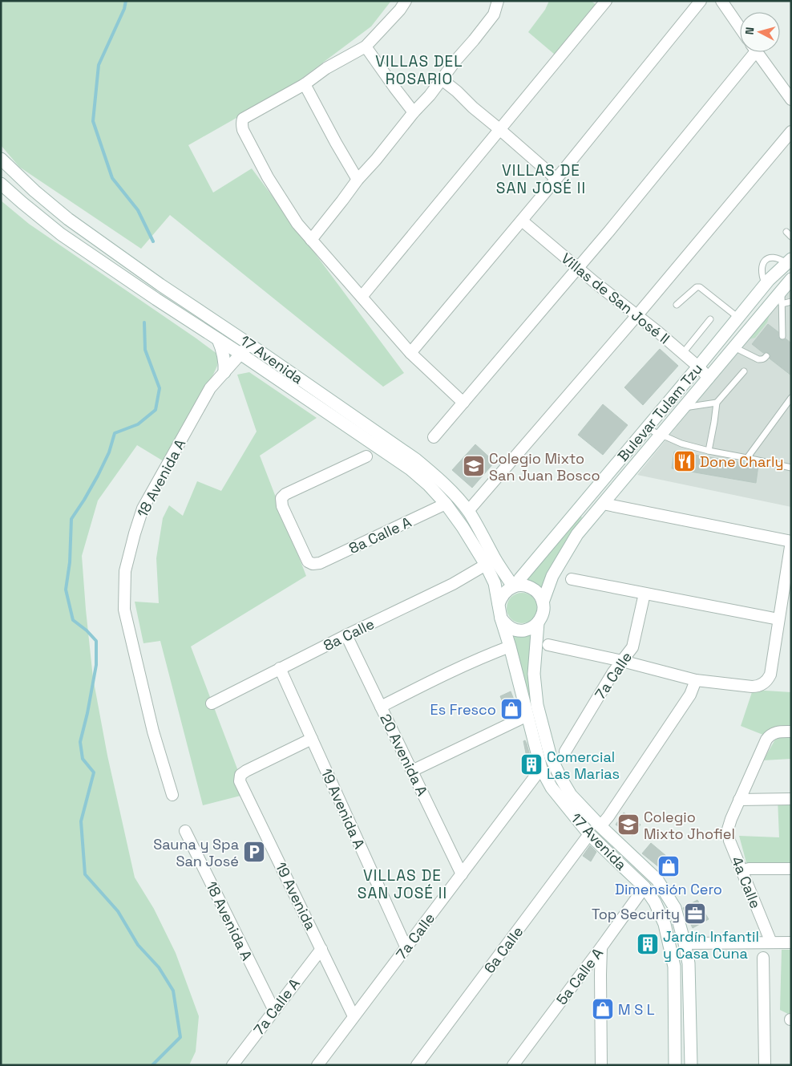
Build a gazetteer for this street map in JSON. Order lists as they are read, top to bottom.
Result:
{
  "streets": {
    "main road": ["17 Avenida", "Bulevar Tulam Tzu"],
    "street": [
      "Villas de San José II",
      "18 Avenida A",
      "8a Calle A",
      "8a Calle",
      "7a Calle",
      "20 Avenida A",
      "19 Avenida A",
      "4a Calle",
      "19 Avenida",
      "6a Calle",
      "5a Calle A",
      "7a Calle A"
    ]
  },
  "crossings": [
    ["Villas de San José II", "Bulevar Tulam Tzu"],
    ["17 Avenida", "Bulevar Tulam Tzu"],
    ["17 Avenida", "18 Avenida A"],
    ["17 Avenida", "8a Calle A"],
    ["17 Avenida", "8a Calle"],
    ["17 Avenida", "7a Calle"],
    ["17 Avenida", "6a Calle"],
    ["17 Avenida", "5a Calle A"],
    ["18 Avenida A", "7a Calle A"],
    ["8a Calle", "20 Avenida A"],
    ["8a Calle", "19 Avenida A"],
    ["7a Calle", "20 Avenida A"],
    ["7a Calle", "19 Avenida A"],
    ["7a Calle", "19 Avenida"],
    ["19 Avenida A", "19 Avenida"],
    ["19 Avenida", "7a Calle A"]
  ],
  "districts": ["VILLAS DEL ROSARIO", "VILLAS DE SAN JOSÉ II", "VILLAS DE SAN JOSÉ II"],
  "places": {
    "restaurant": ["Done Charly"],
    "school or university": ["Colegio Mixto San Juan Bosco", "Colegio Mixto Jhofiel"],
    "shop": ["Es Fresco", "Dimensión Cero", "M S L"],
    "building": ["Comercial Las Marias", "Jardín Infantil y Casa Cuna"],
    "parking": ["Sauna y Spa San José"],
    "office": ["Top Security"]
  },
  "north": "left"
}
